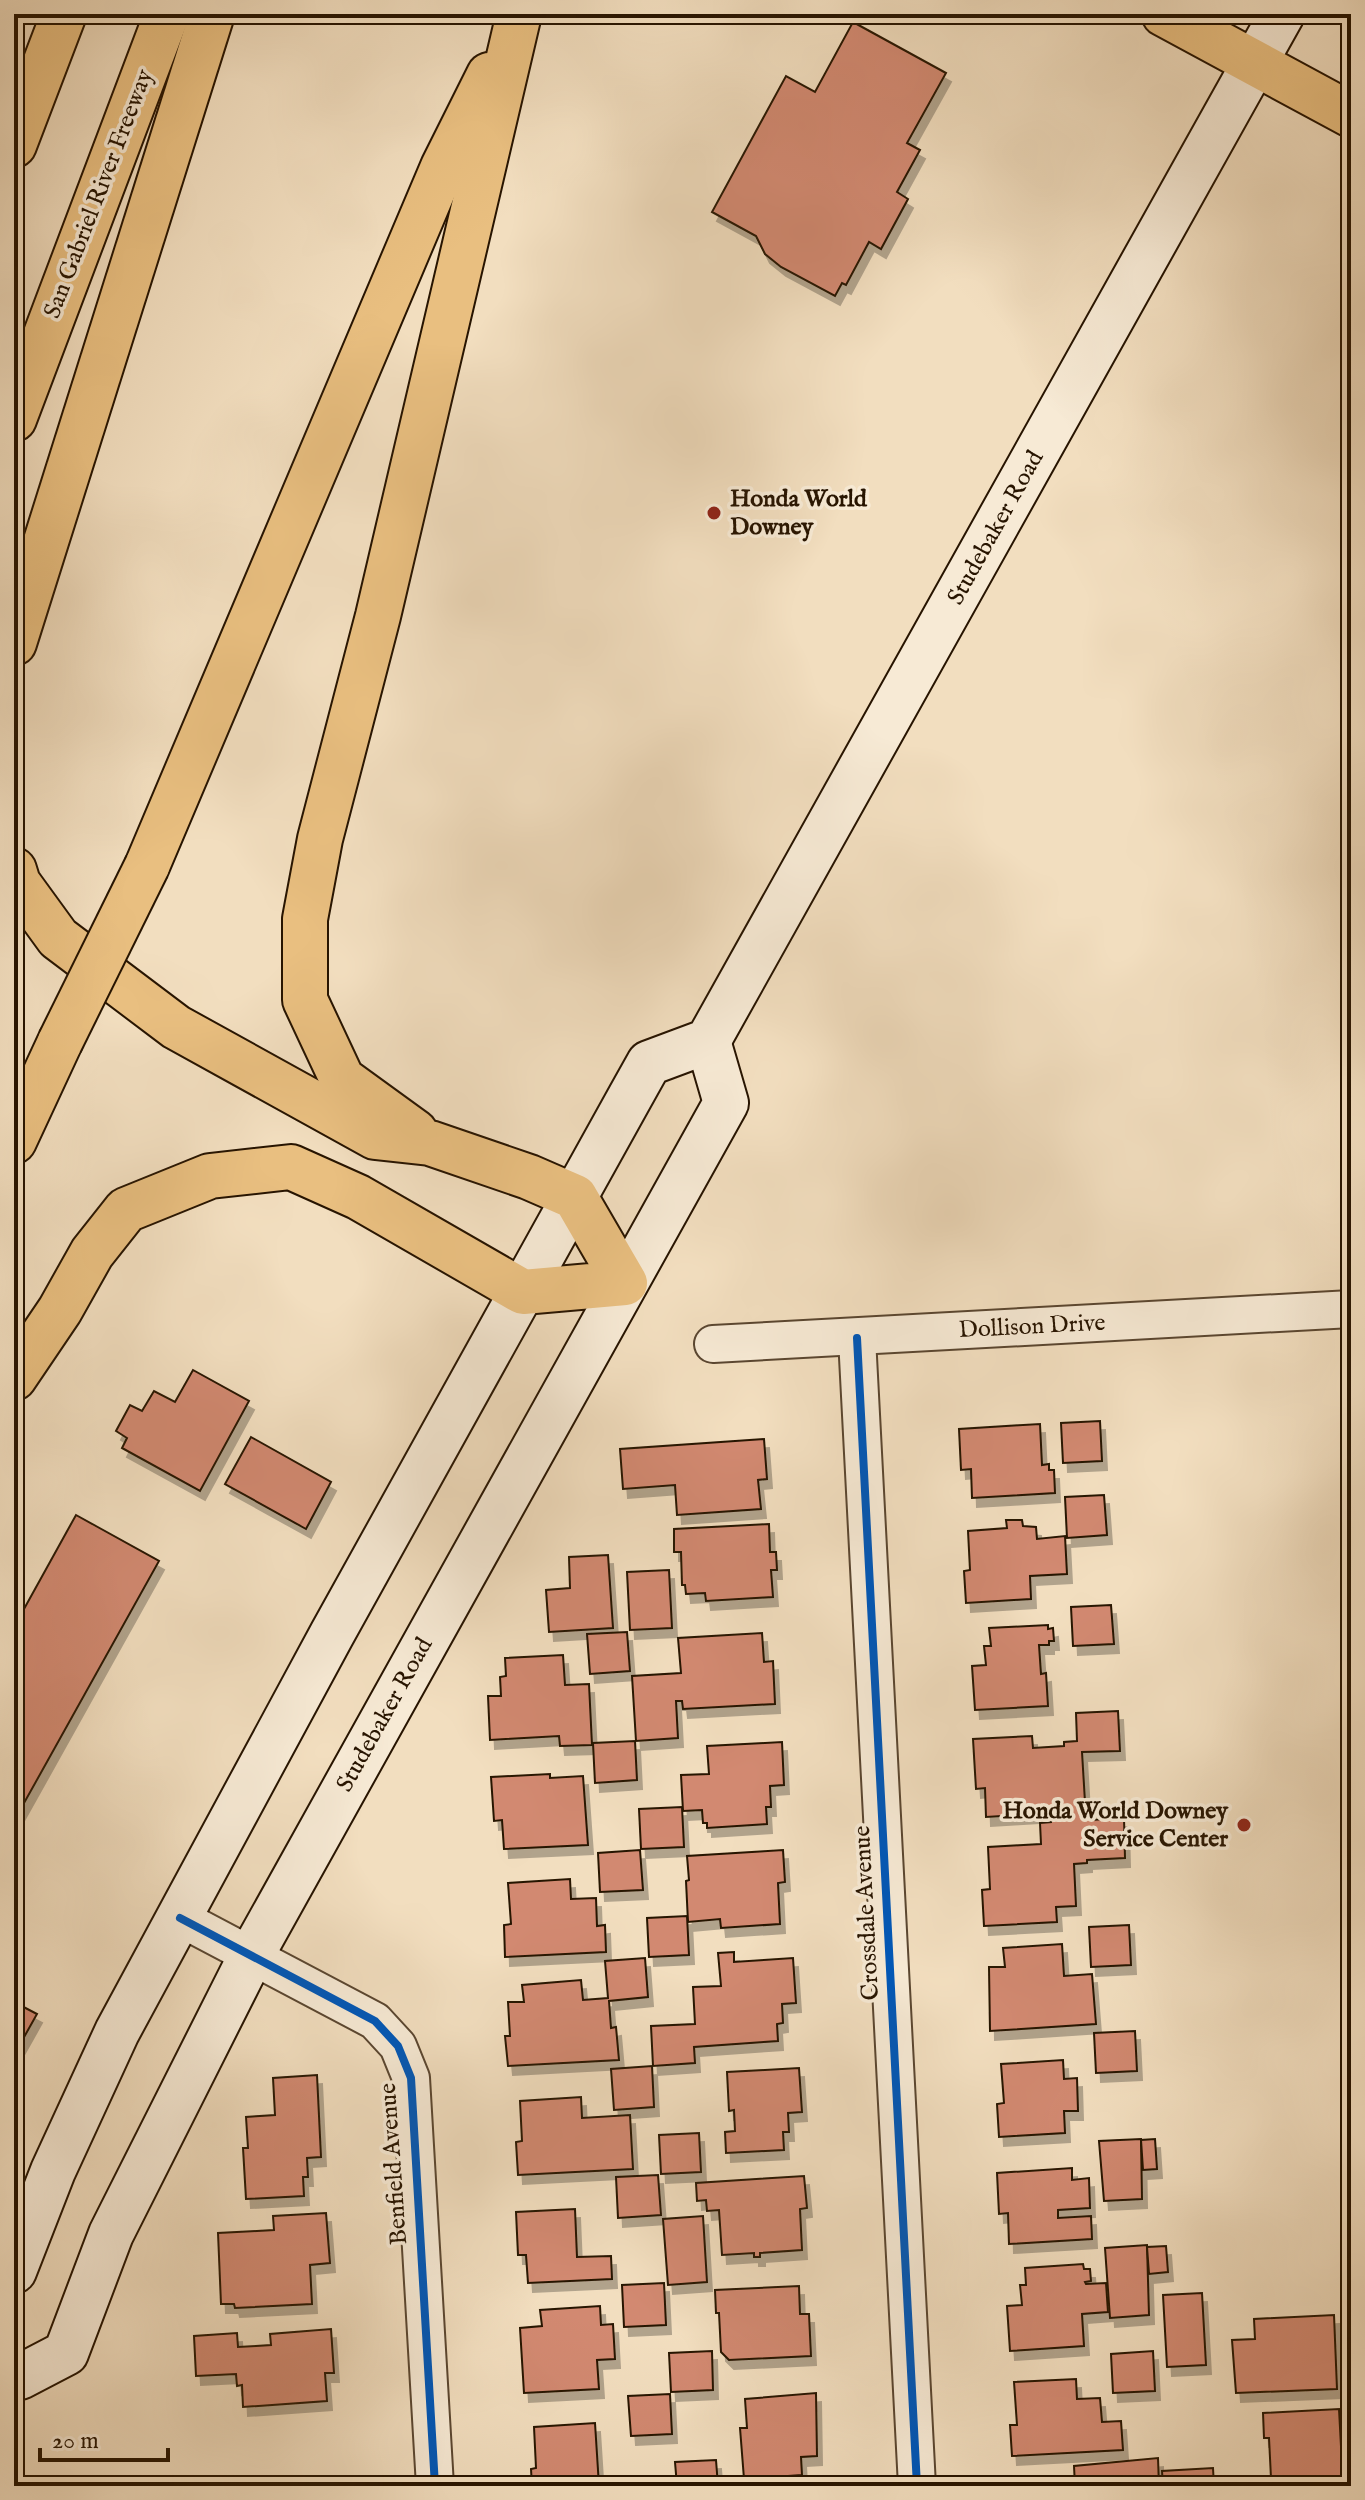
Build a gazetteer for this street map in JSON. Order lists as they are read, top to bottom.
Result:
{
  "streets": {
    "main road": ["San Gabriel River Freeway", "Studebaker Road"],
    "street": ["Dollison Drive", "Crossdale Avenue", "Benfield Avenue"]
  },
  "crossings": [
    ["Studebaker Road", "Benfield Avenue"],
    ["Dollison Drive", "Crossdale Avenue"]
  ],
  "places": ["Honda World Downey", "Honda World Downey Service Center"],
  "scale_bar": "20 m"
}
